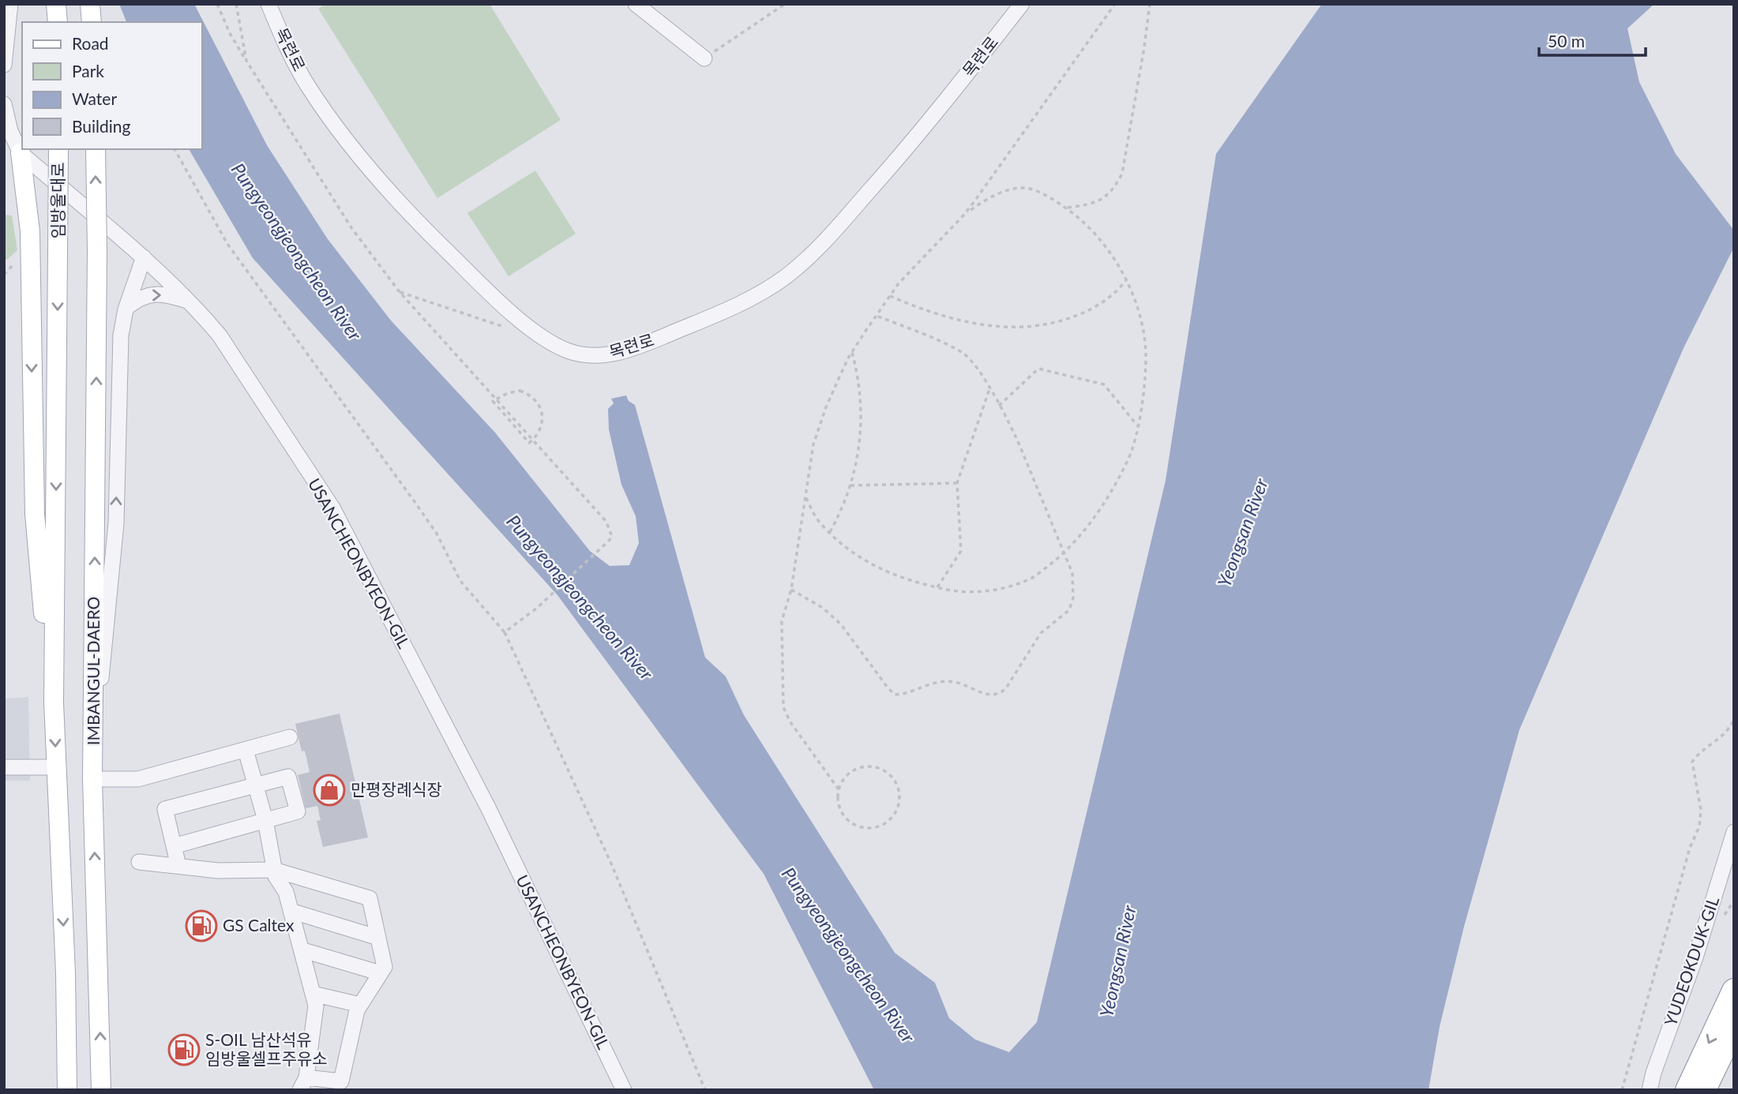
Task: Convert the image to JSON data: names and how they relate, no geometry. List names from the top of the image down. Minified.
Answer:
{"streets":{"main road":["임방울대로","IMBANGUL-DAERO"],"street":["목련로","USANCHEONBYEON-GIL","YUDEOKDUK-GIL"]},"water":["Pungyeongjeongcheon River","Yeongsan River"],"places":{"shop":["만평장례식장"],"fuel station":["GS Caltex","S-OIL 남산석유 임방울셀프주유소"]},"legend":["Road","Park","Water","Building"],"scale_bar":"50 m"}
